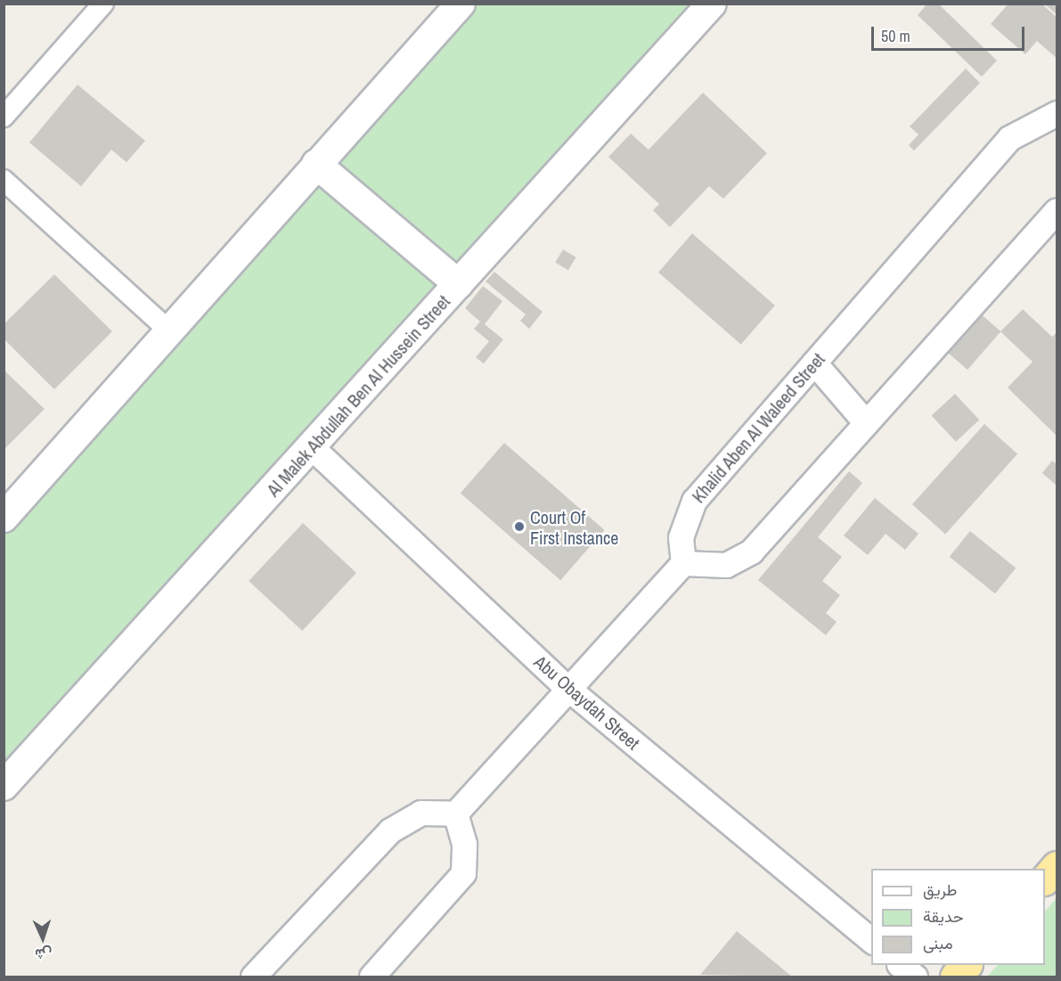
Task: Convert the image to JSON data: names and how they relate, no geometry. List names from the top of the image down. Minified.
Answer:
{"streets":{"main road":["Al Malek Abdullah Ben Al Hussein Street"],"street":["Khalid Aben Al Waleed Street","Abu Obaydah Street"]},"crossings":[["Al Malek Abdullah Ben Al Hussein Street","Abu Obaydah Street"]],"places":["Court Of First Instance"],"legend":["طريق","حديقة","مبنى"],"scale_bar":"50 m","north":"bottom"}
